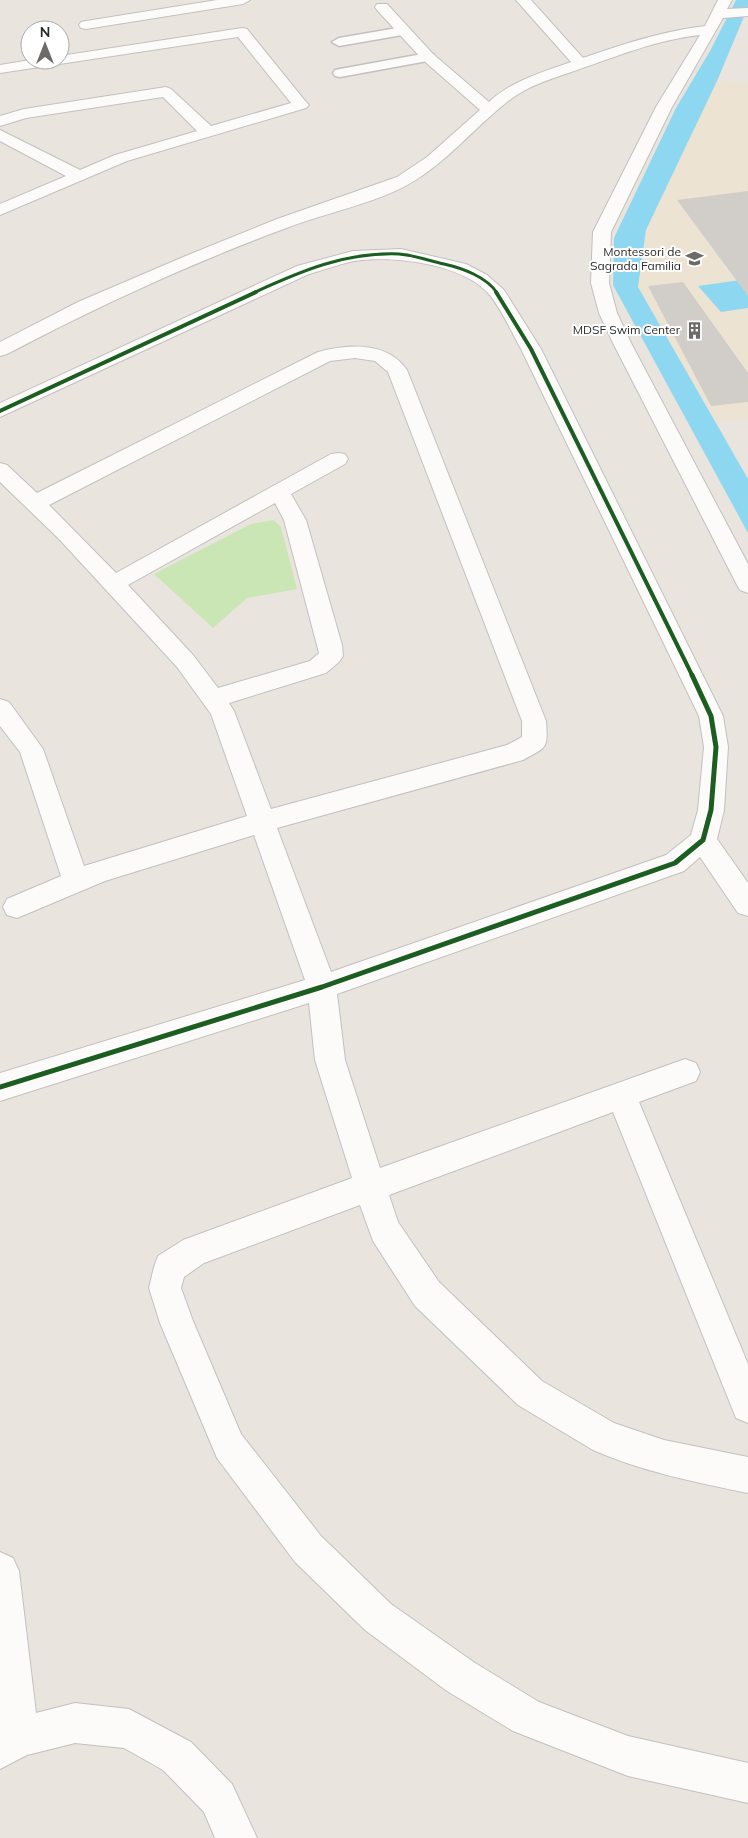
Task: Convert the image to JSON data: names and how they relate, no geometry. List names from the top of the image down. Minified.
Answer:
{"places":{"school or university":["Montessori de Sagrada Familia"],"building":["MDSF Swim Center"]},"north":"top"}
